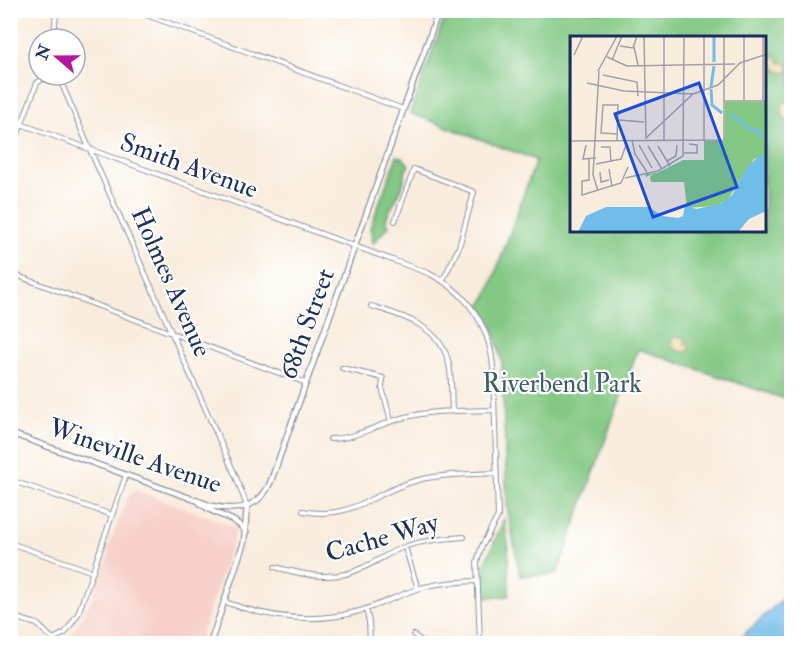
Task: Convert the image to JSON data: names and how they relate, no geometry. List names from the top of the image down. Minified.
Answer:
{"streets":{"street":["Smith Avenue","Holmes Avenue","68th Street","Wineville Avenue","Cache Way"]},"crossings":[["Smith Avenue","Holmes Avenue"],["Smith Avenue","68th Street"],["Holmes Avenue","68th Street"],["Holmes Avenue","Wineville Avenue"],["68th Street","Wineville Avenue"]],"parks":["Riverbend Park"],"north":"left"}
